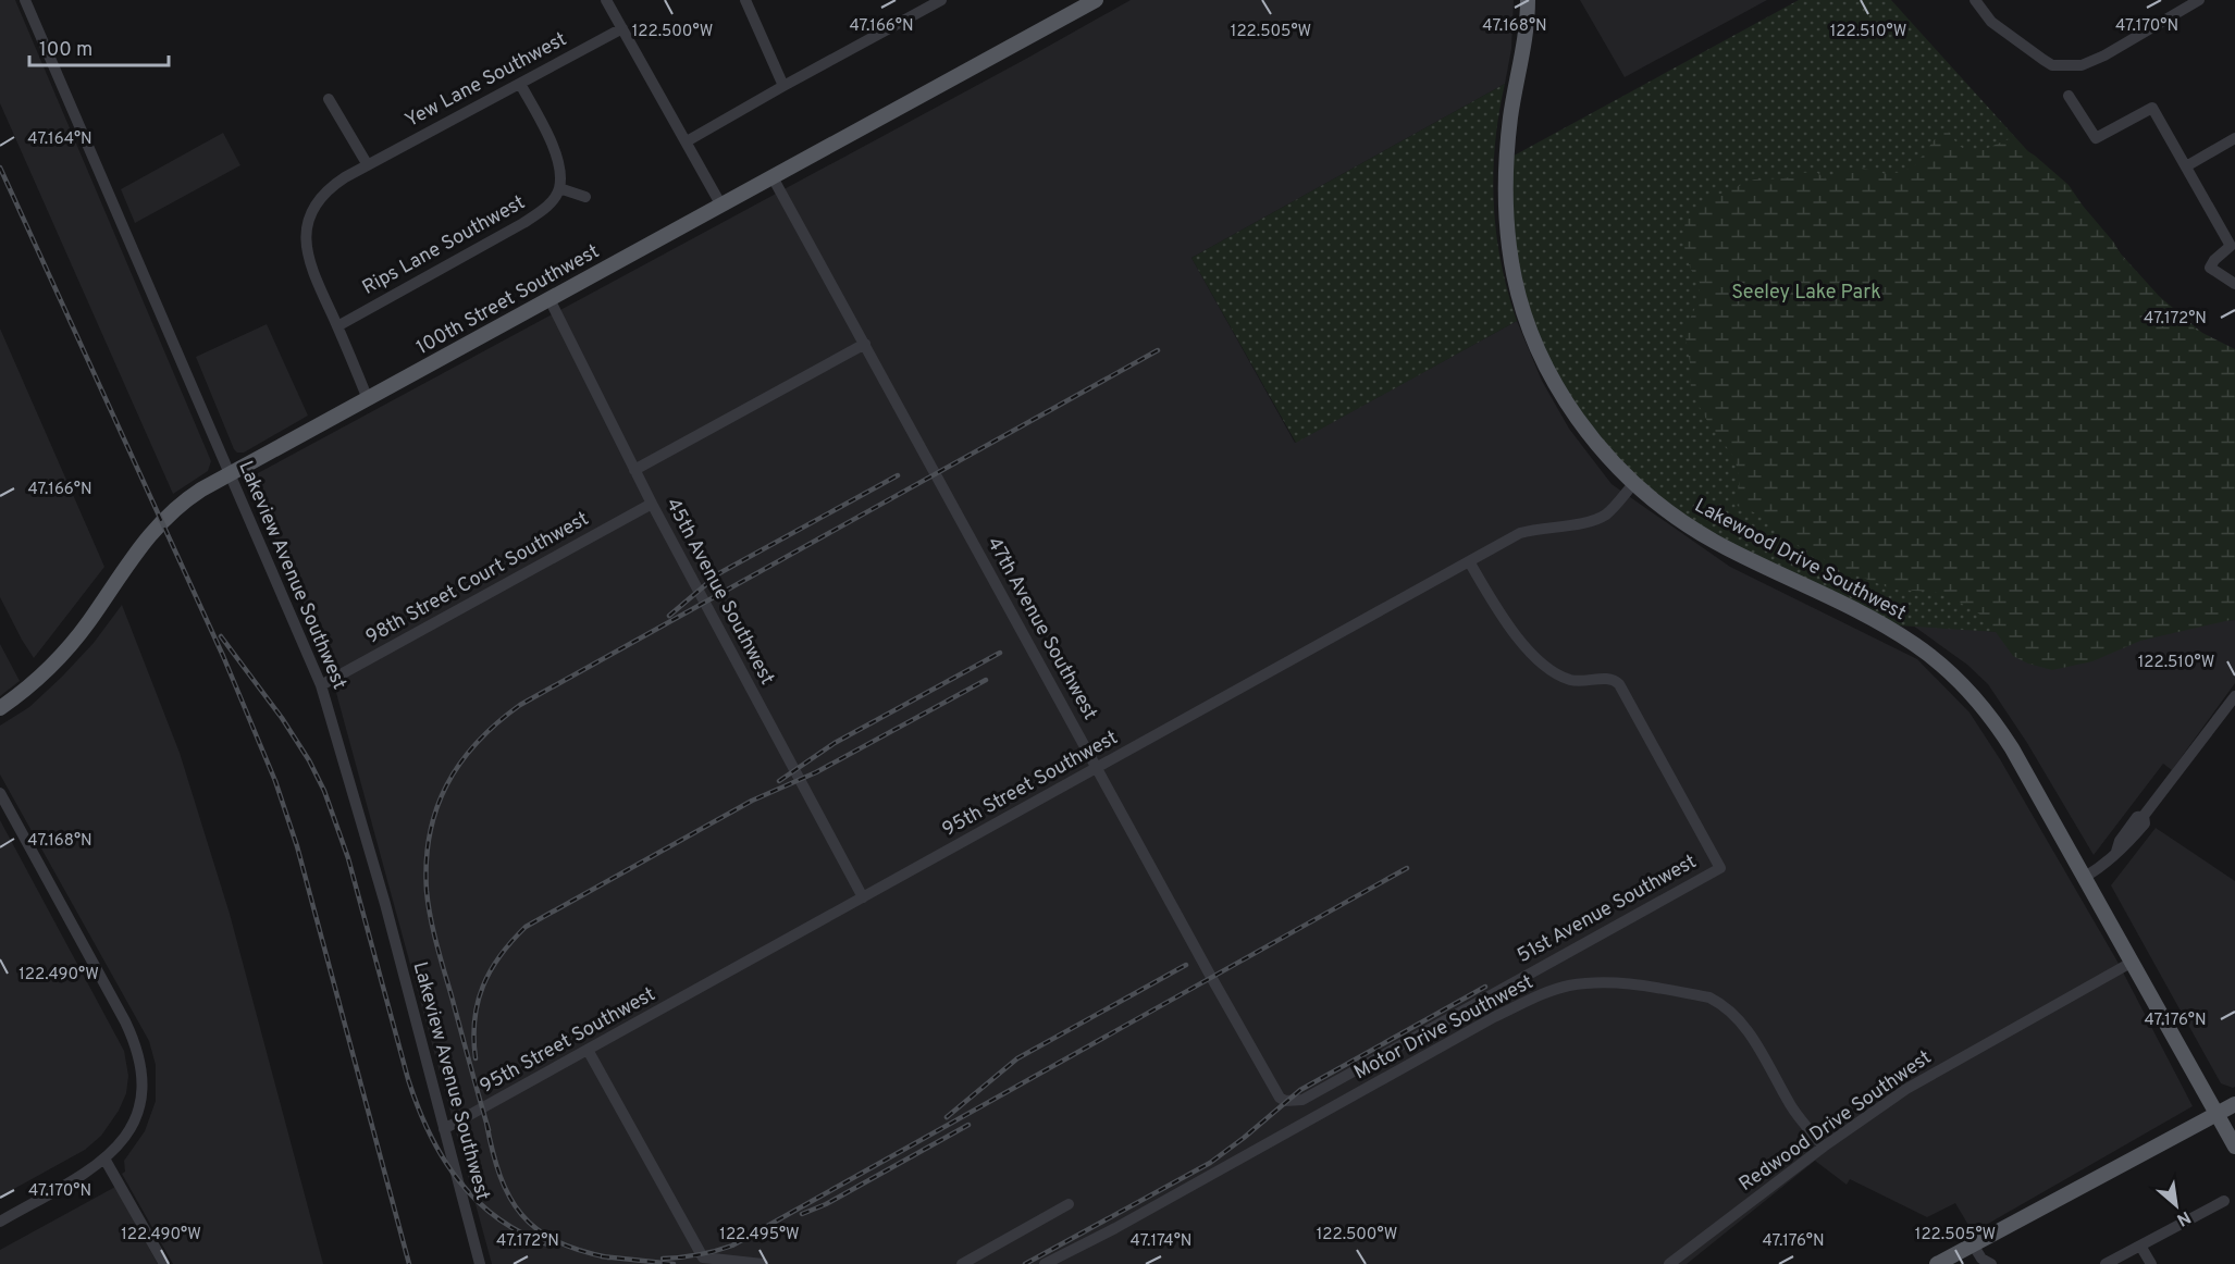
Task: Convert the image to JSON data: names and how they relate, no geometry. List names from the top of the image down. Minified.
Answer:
{"streets":{"main road":["100th Street Southwest","Lakewood Drive Southwest"],"street":["Yew Lane Southwest","Rips Lane Southwest","Lakeview Avenue Southwest","98th Street Court Southwest","45th Avenue Southwest","47th Avenue Southwest","95th Street Southwest","51st Avenue Southwest","Motor Drive Southwest","Redwood Drive Southwest"]},"crossings":[["Yew Lane Southwest","Rips Lane Southwest"],["Yew Lane Southwest","100th Street Southwest"],["100th Street Southwest","Lakeview Avenue Southwest"],["100th Street Southwest","45th Avenue Southwest"],["100th Street Southwest","47th Avenue Southwest"],["Lakewood Drive Southwest","95th Street Southwest"],["Lakewood Drive Southwest","Redwood Drive Southwest"],["Lakeview Avenue Southwest","98th Street Court Southwest"],["Lakeview Avenue Southwest","95th Street Southwest"],["98th Street Court Southwest","45th Avenue Southwest"],["45th Avenue Southwest","95th Street Southwest"],["47th Avenue Southwest","95th Street Southwest"],["47th Avenue Southwest","51st Avenue Southwest"],["95th Street Southwest","51st Avenue Southwest"],["Motor Drive Southwest","Redwood Drive Southwest"]],"parks":["Seeley Lake Park"],"scale_bar":"100 m","north":"bottom right","coordinates":["47.168°N","47.166°N","47.170°N","122.500°W","122.505°W","122.510°W","47.164°N","47.172°N","122.490°W","47.176°N","122.495°W","47.174°N"]}
